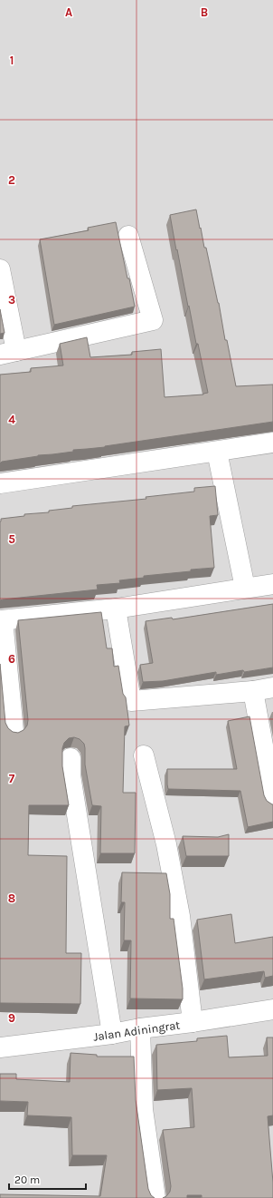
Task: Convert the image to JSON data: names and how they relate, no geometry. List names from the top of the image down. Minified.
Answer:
{"streets":{"street":["Jalan Adiningrat"]},"scale_bar":"20 m","grid":{"columns":["A","B"],"rows":["1","2","3","4","5","6","7","8","9"]}}
